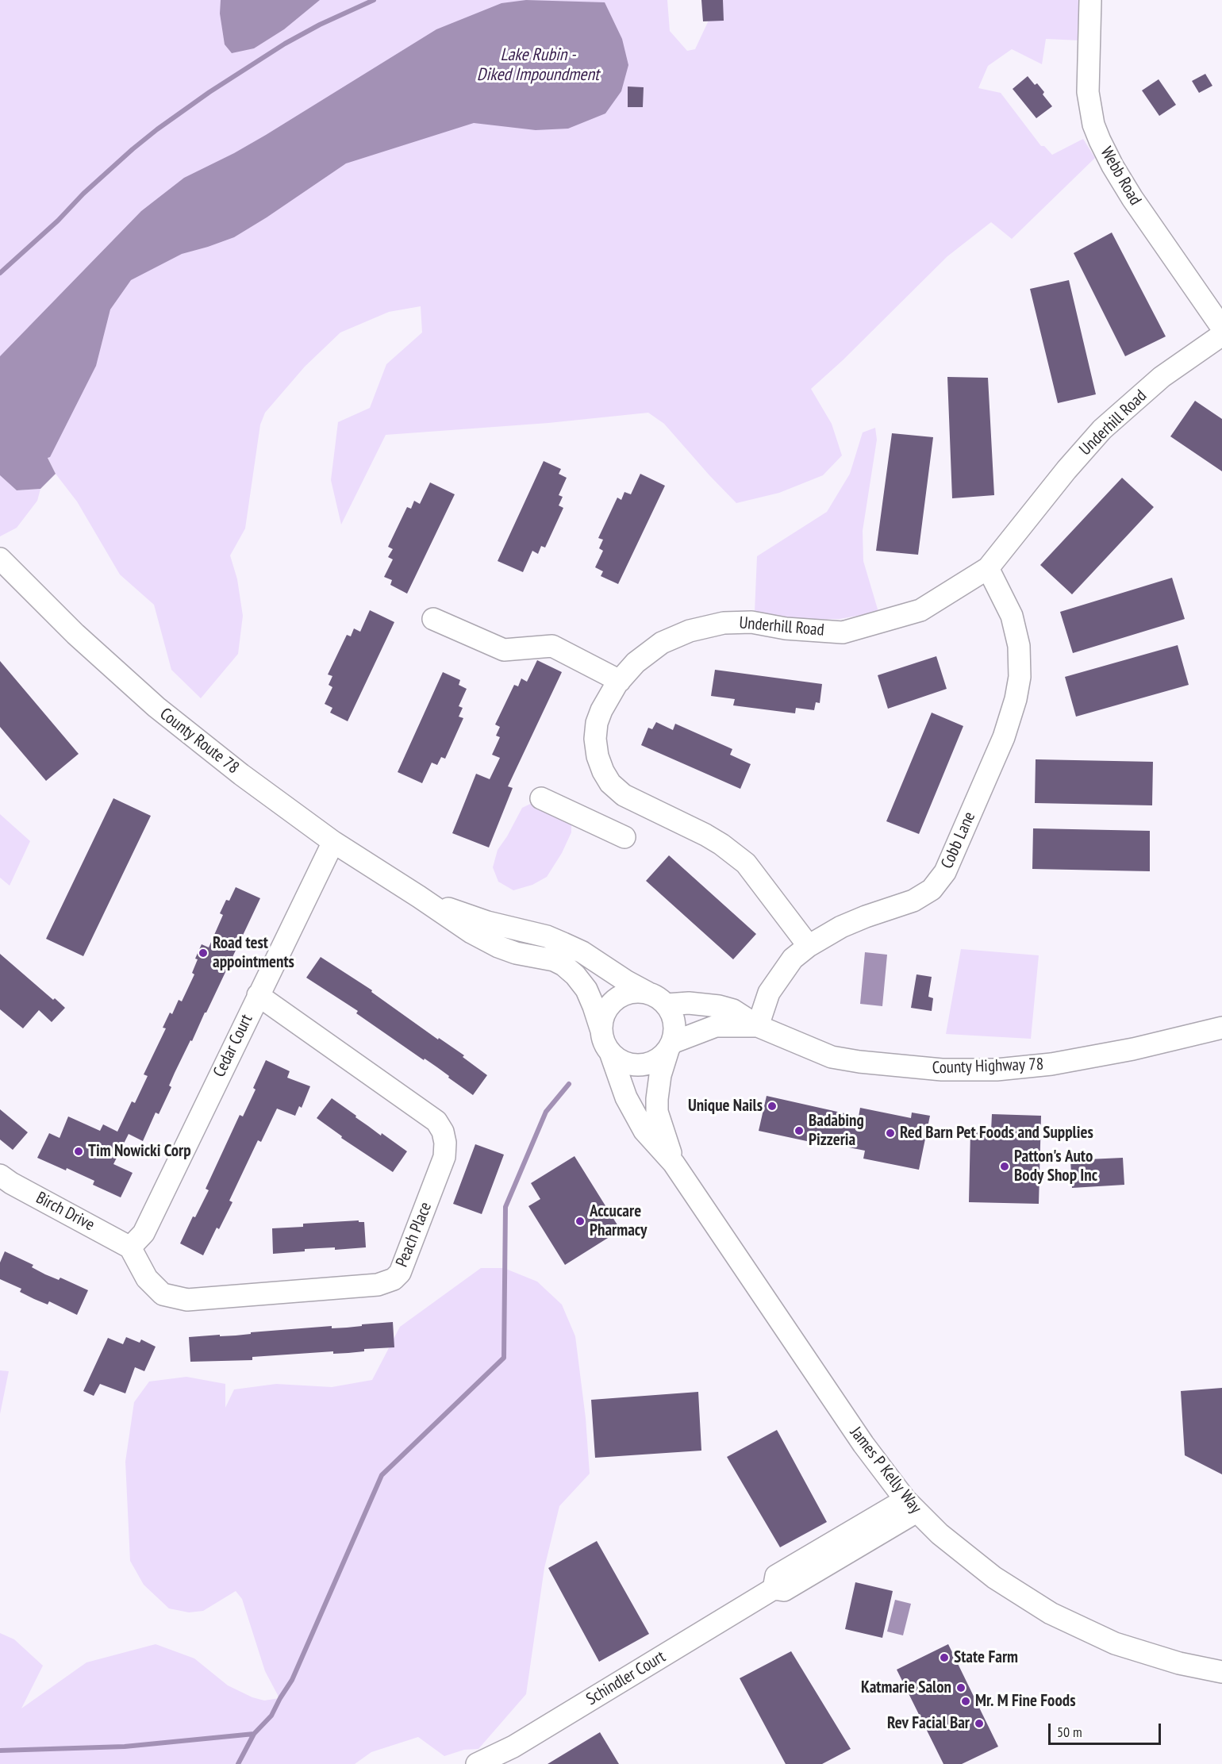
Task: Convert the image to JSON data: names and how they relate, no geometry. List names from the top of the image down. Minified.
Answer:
{"streets":{"street":["Webb Road","Underhill Road","County Route 78","Cobb Lane","Cedar Court","County Highway 78","Birch Drive","Peach Place","James P Kelly Way","Schindler Court"]},"crossings":[["Underhill Road","Cobb Lane"],["County Route 78","Cedar Court"],["County Route 78","County Highway 78"],["County Route 78","James P Kelly Way"],["Cobb Lane","County Highway 78"],["Cedar Court","Birch Drive"],["Cedar Court","Peach Place"],["County Highway 78","James P Kelly Way"],["Birch Drive","Peach Place"],["James P Kelly Way","Schindler Court"]],"water":["Lake Rubin - Diked Impoundment"],"places":["Road test appointments","Unique Nails","Badabing Pizzeria","Red Barn Pet Foods and Supplies","Tim Nowicki Corp","Patton's Auto Body Shop Inc","Accucare Pharmacy","State Farm","Katmarie Salon","Mr. M Fine Foods","Rev Facial Bar"],"scale_bar":"50 m"}
